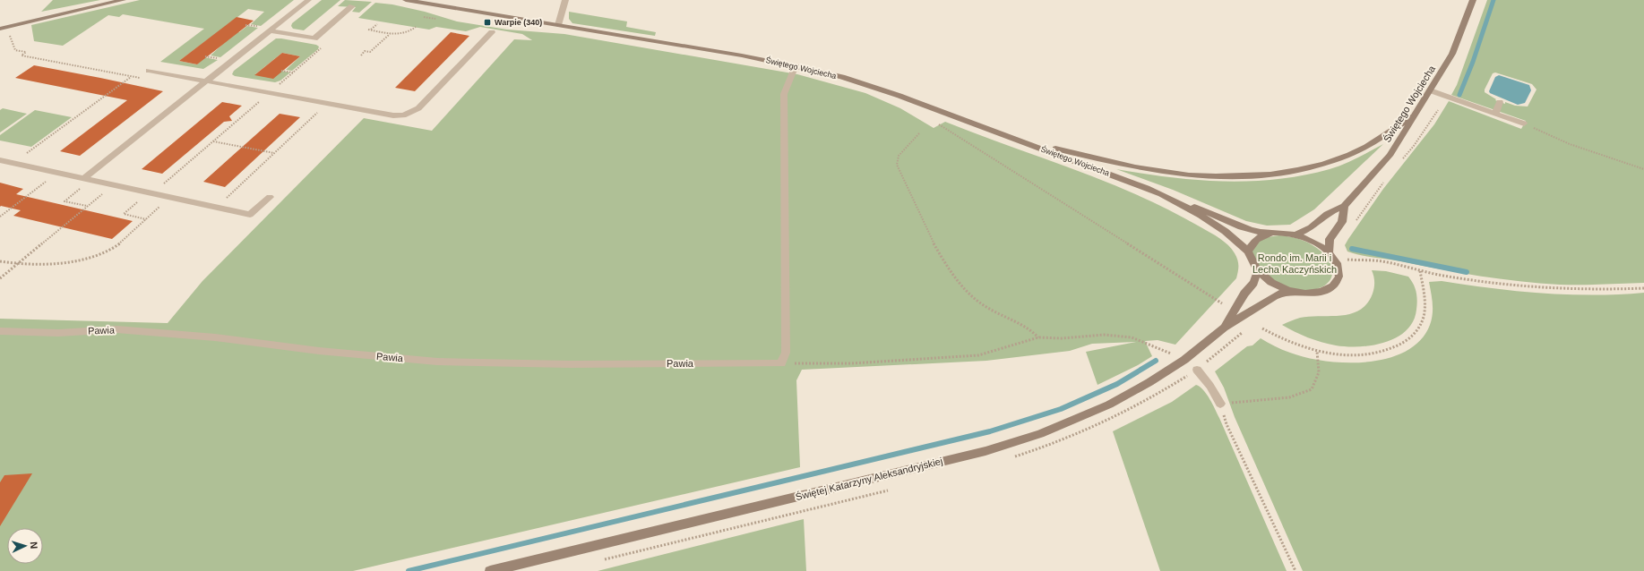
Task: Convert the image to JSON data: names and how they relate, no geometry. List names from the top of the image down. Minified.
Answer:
{"streets":{"street":["Świętego Wojciecha","Pawia","Świętej Katarzyny Aleksandryjskiej"]},"crossings":[["Świętego Wojciecha","Świętej Katarzyny Aleksandryjskiej"]],"parks":["Rondo im. Marii i Lecha Kaczyńskich"],"places":{"transit":["Warpie (340)"]},"north":"right"}
